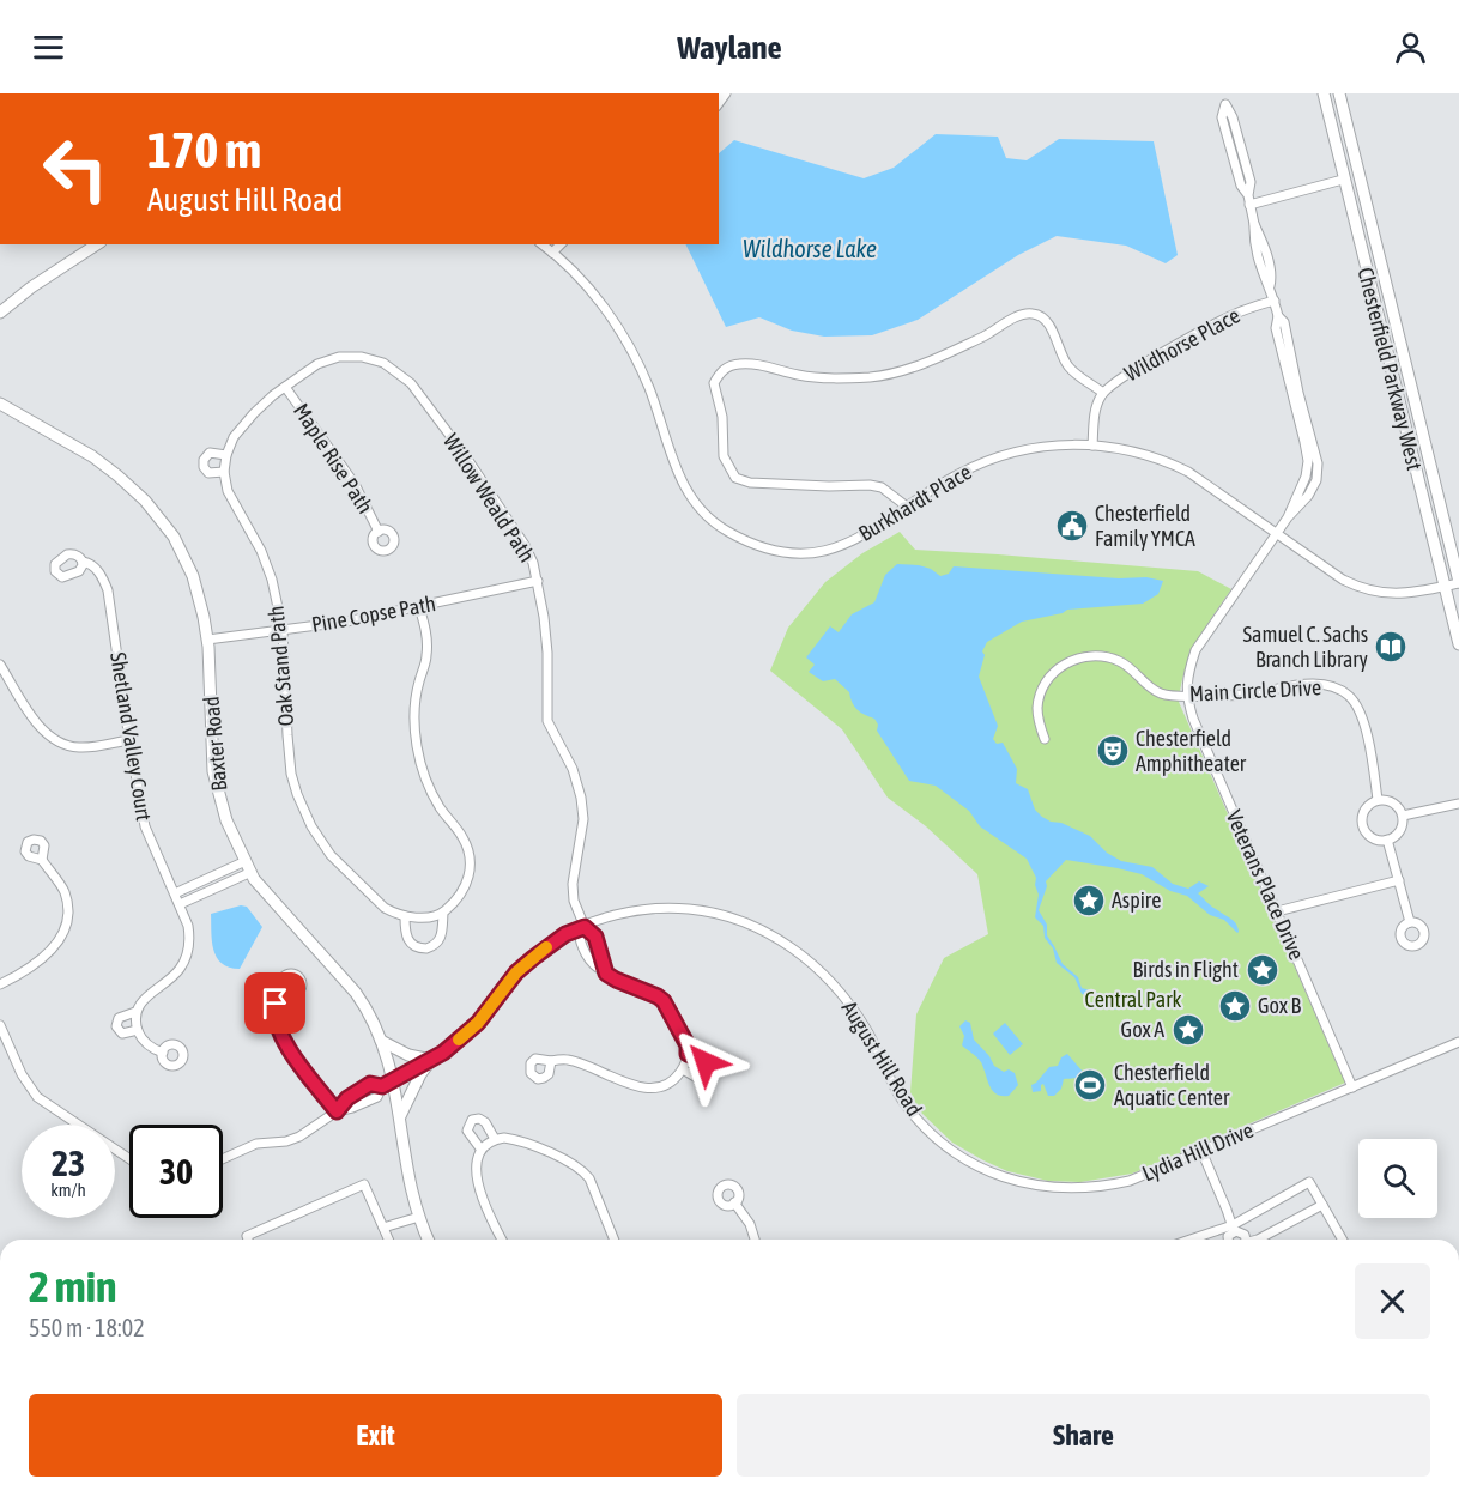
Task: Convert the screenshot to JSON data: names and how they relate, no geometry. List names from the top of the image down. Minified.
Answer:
{"streets":{"main road":["Chesterfield Parkway West","Baxter Road"],"street":["Wildhorse Place","Maple Rise Path","Willow Weald Path","Burkhardt Place","Pine Copse Path","Oak Stand Path","Main Circle Drive","Shetland Valley Court","Veterans Place Drive","August Hill Road","Lydia Hill Drive"]},"crossings":[["Wildhorse Place","Burkhardt Place"],["Wildhorse Place","Veterans Place Drive"],["Chesterfield Parkway West","Burkhardt Place"],["Maple Rise Path","Willow Weald Path"],["Maple Rise Path","Oak Stand Path"],["Willow Weald Path","Pine Copse Path"],["Willow Weald Path","Oak Stand Path"],["Willow Weald Path","August Hill Road"],["Burkhardt Place","Veterans Place Drive"],["Pine Copse Path","Oak Stand Path"],["Pine Copse Path","Baxter Road"],["Main Circle Drive","Veterans Place Drive"],["Baxter Road","August Hill Road"],["Veterans Place Drive","Lydia Hill Drive"],["August Hill Road","Lydia Hill Drive"]],"water":["Wildhorse Lake"],"parks":["Central Park"],"places":{"public building":["Chesterfield Family YMCA"],"library":["Samuel C. Sachs Branch Library"],"theatre":["Chesterfield Amphitheater"],"place":["Aspire","Birds in Flight","Gox B","Gox A"],"sports":["Chesterfield Aquatic Center"]},"page":{"header":"Waylane","turn":["170 m","August Hill Road"],"speed":"23 km/h","limit":"30","heading":["2 min","550 m · 18:02"],"buttons":["Exit","Share"]}}
